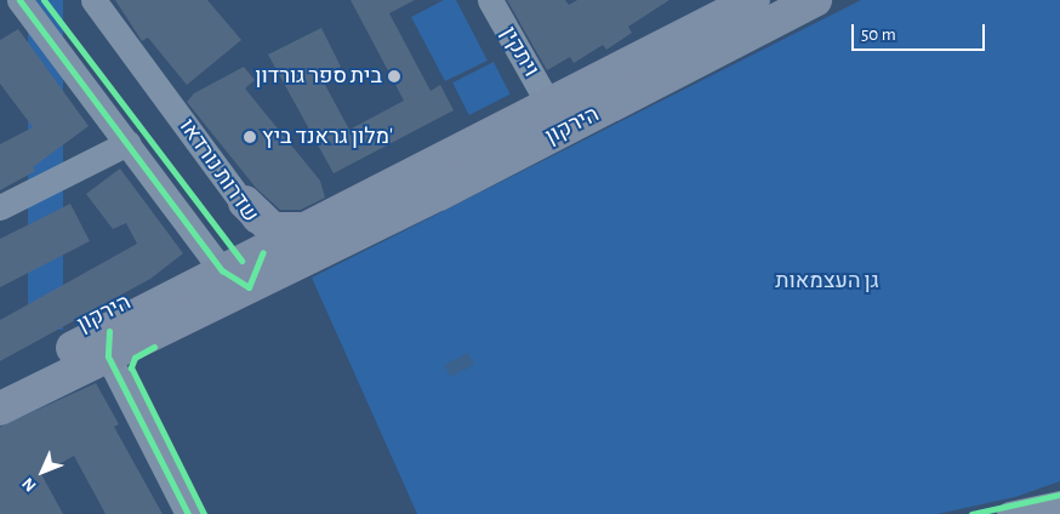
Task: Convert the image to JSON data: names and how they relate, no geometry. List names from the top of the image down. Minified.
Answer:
{"streets":{"main road":["הירקון"],"street":["ויתקין","שדרות נורדאו"]},"crossings":[["ויתקין","הירקון"],["הירקון","שדרות נורדאו"]],"parks":["גן העצמאות"],"places":["בית ספר גורדון","מלון גראנד ביץ'"],"scale_bar":"50 m","north":"bottom left"}
